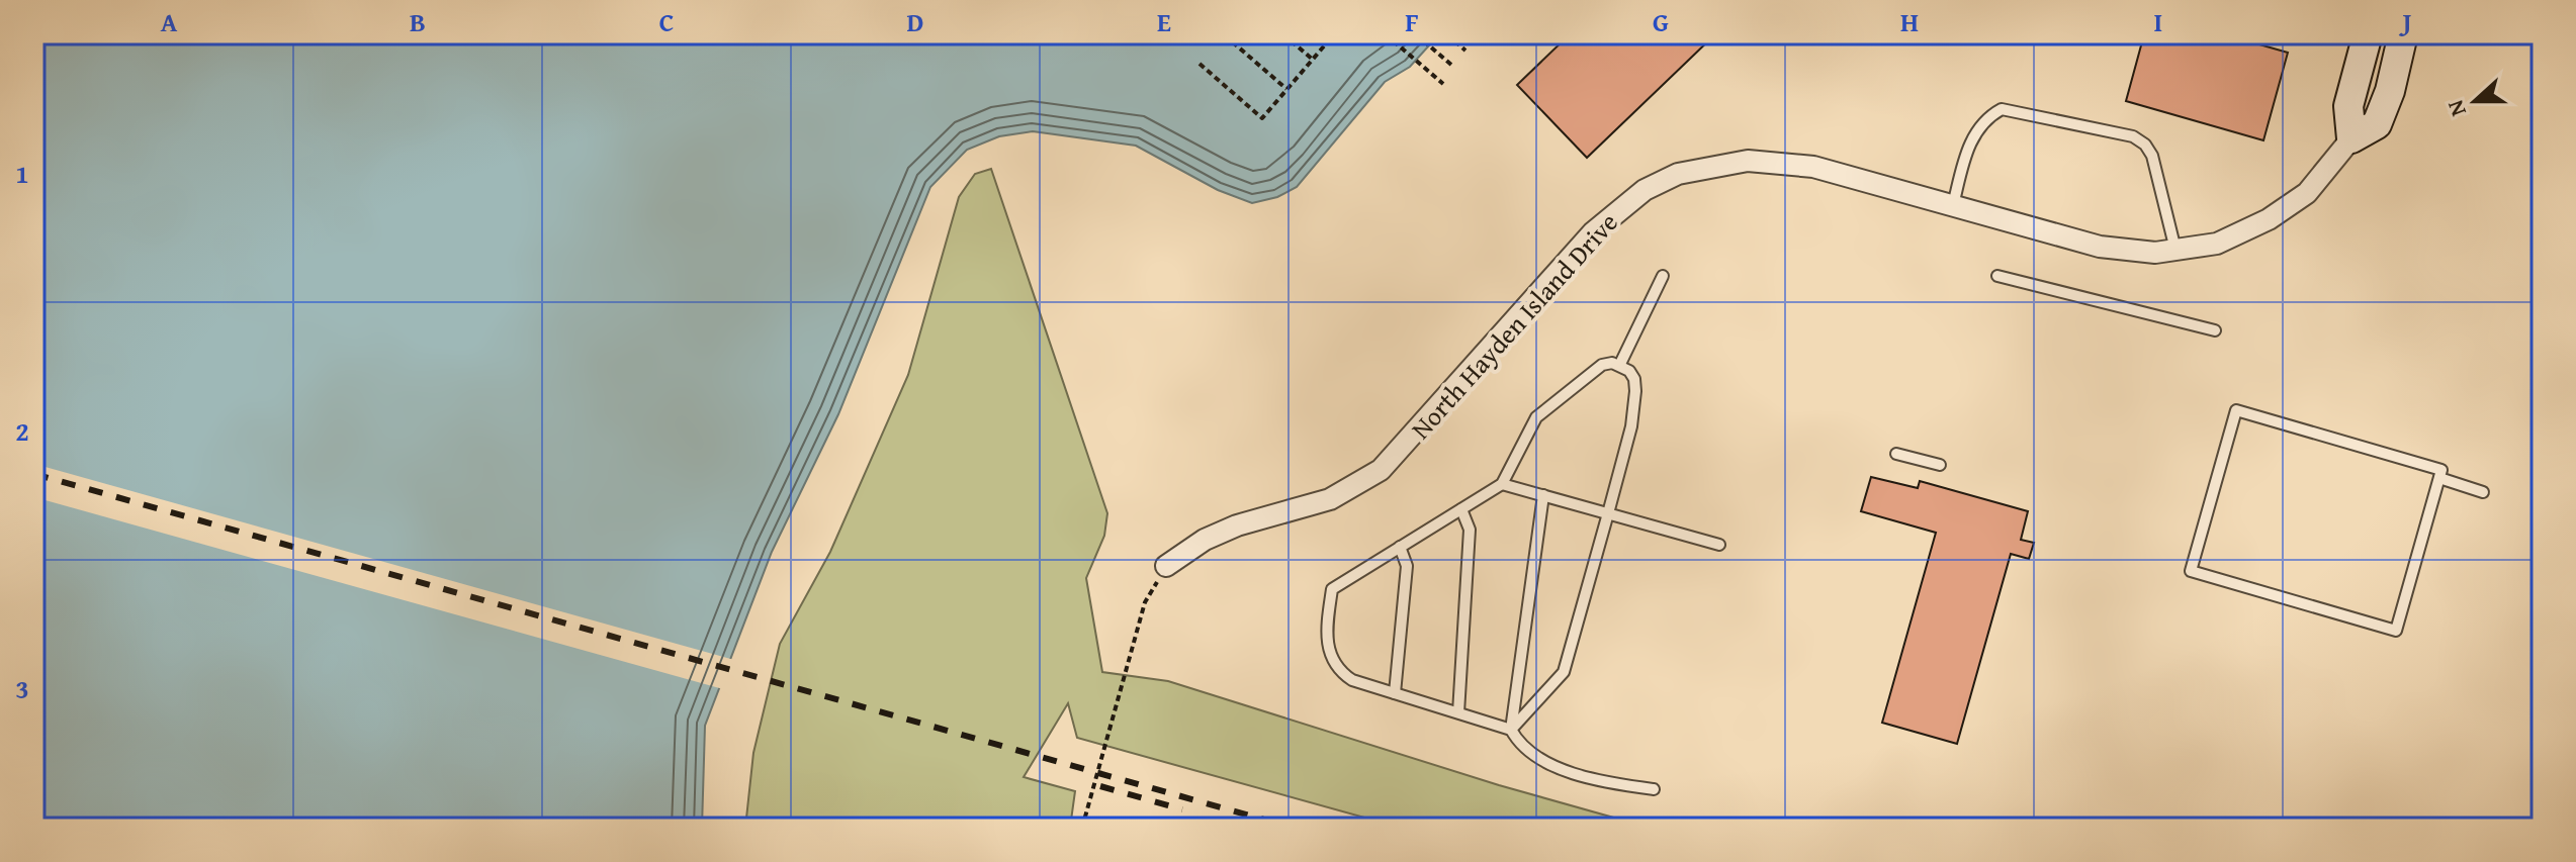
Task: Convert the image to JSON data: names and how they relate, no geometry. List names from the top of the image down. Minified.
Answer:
{"streets":{"street":["North Hayden Island Drive"]},"north":"left","grid":{"columns":["A","B","C","D","E","F","G","H","I","J"],"rows":["1","2","3"]}}
